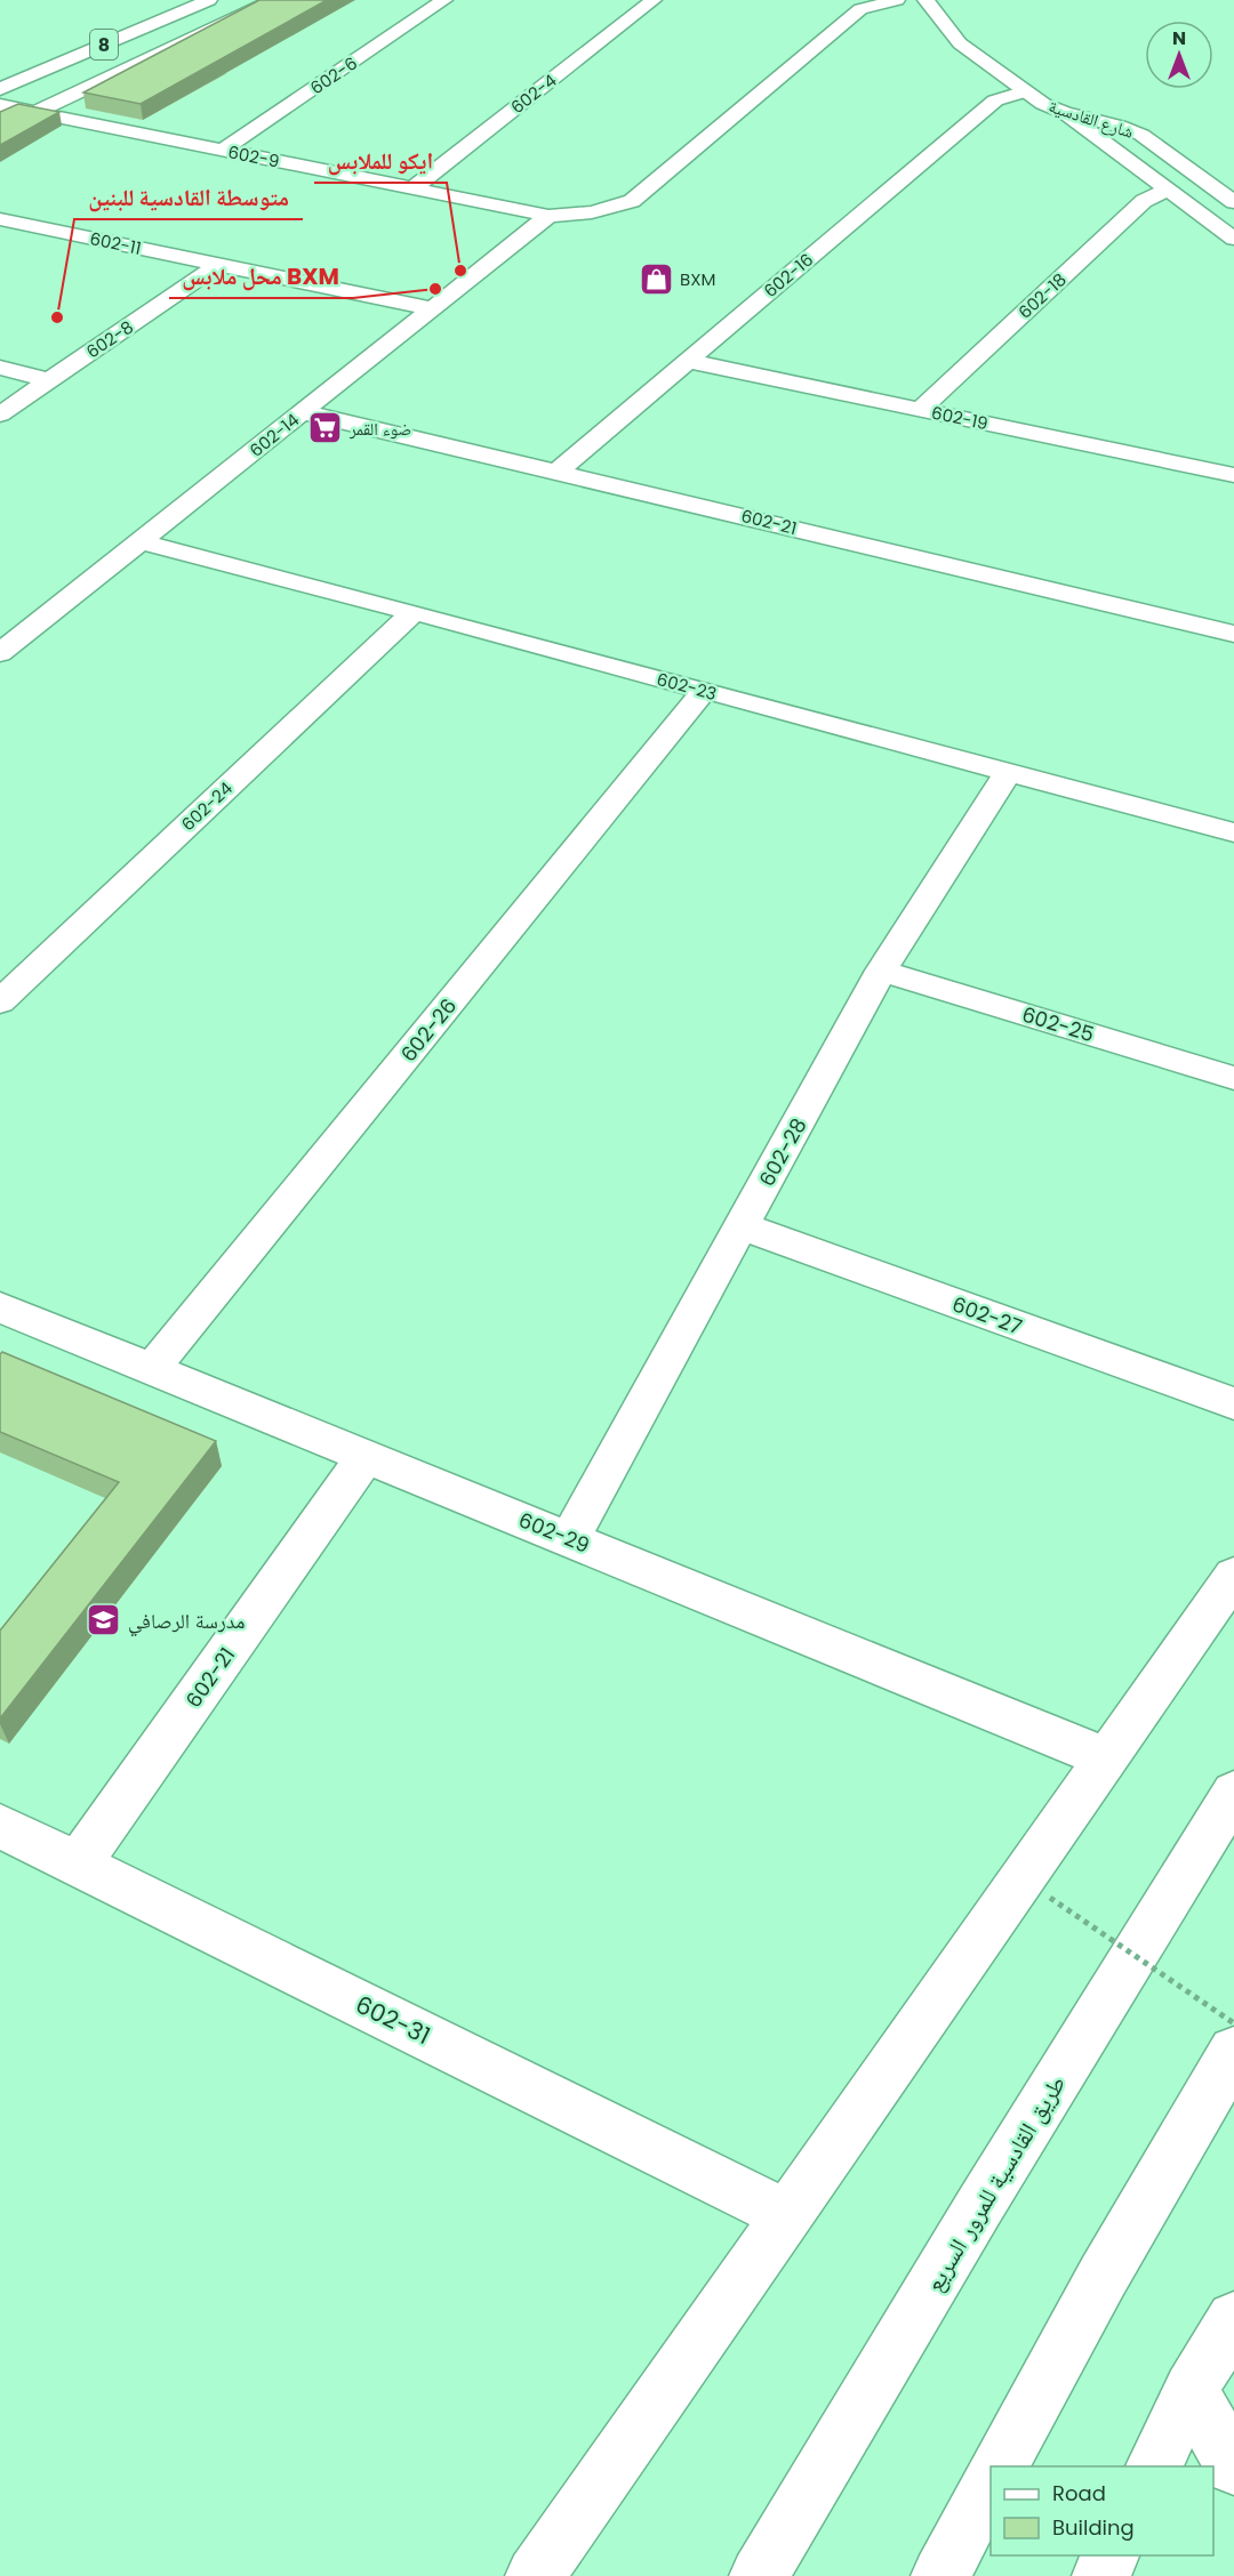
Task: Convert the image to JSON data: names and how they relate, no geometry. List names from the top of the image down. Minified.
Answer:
{"streets":{"main road":["8","602-6","602-4","شارع القادسية","602-9","602-11","602-16","602-18","602-8","602-19","602-14","602-21","602-23","602-24","602-25","602-26","602-28","602-27","602-29","602-31","طريق القادسية للمرور السريع"]},"crossings":[["8","602-9"],["602-6","602-9"],["602-4","602-9"],["شارع القادسية","602-16"],["602-9","602-14"],["602-11","602-8"],["602-11","602-14"],["602-16","602-19"],["602-16","602-21"],["602-18","602-19"],["602-14","602-21"],["602-14","602-23"],["602-21","602-29"],["602-21","602-31"],["602-23","602-24"],["602-23","602-26"],["602-23","602-28"],["602-25","602-28"],["602-26","602-29"],["602-28","602-27"],["602-28","602-29"]],"places":{"other":["ايكو للملابس","محل ملابس BXM","متوسطة القادسية للبنين"],"shop":["BXM"],"supermarket":["ضوء القمر"],"school or university":["مدرسة الرصافي"]},"legend":["Road","Building"],"north":"top"}
